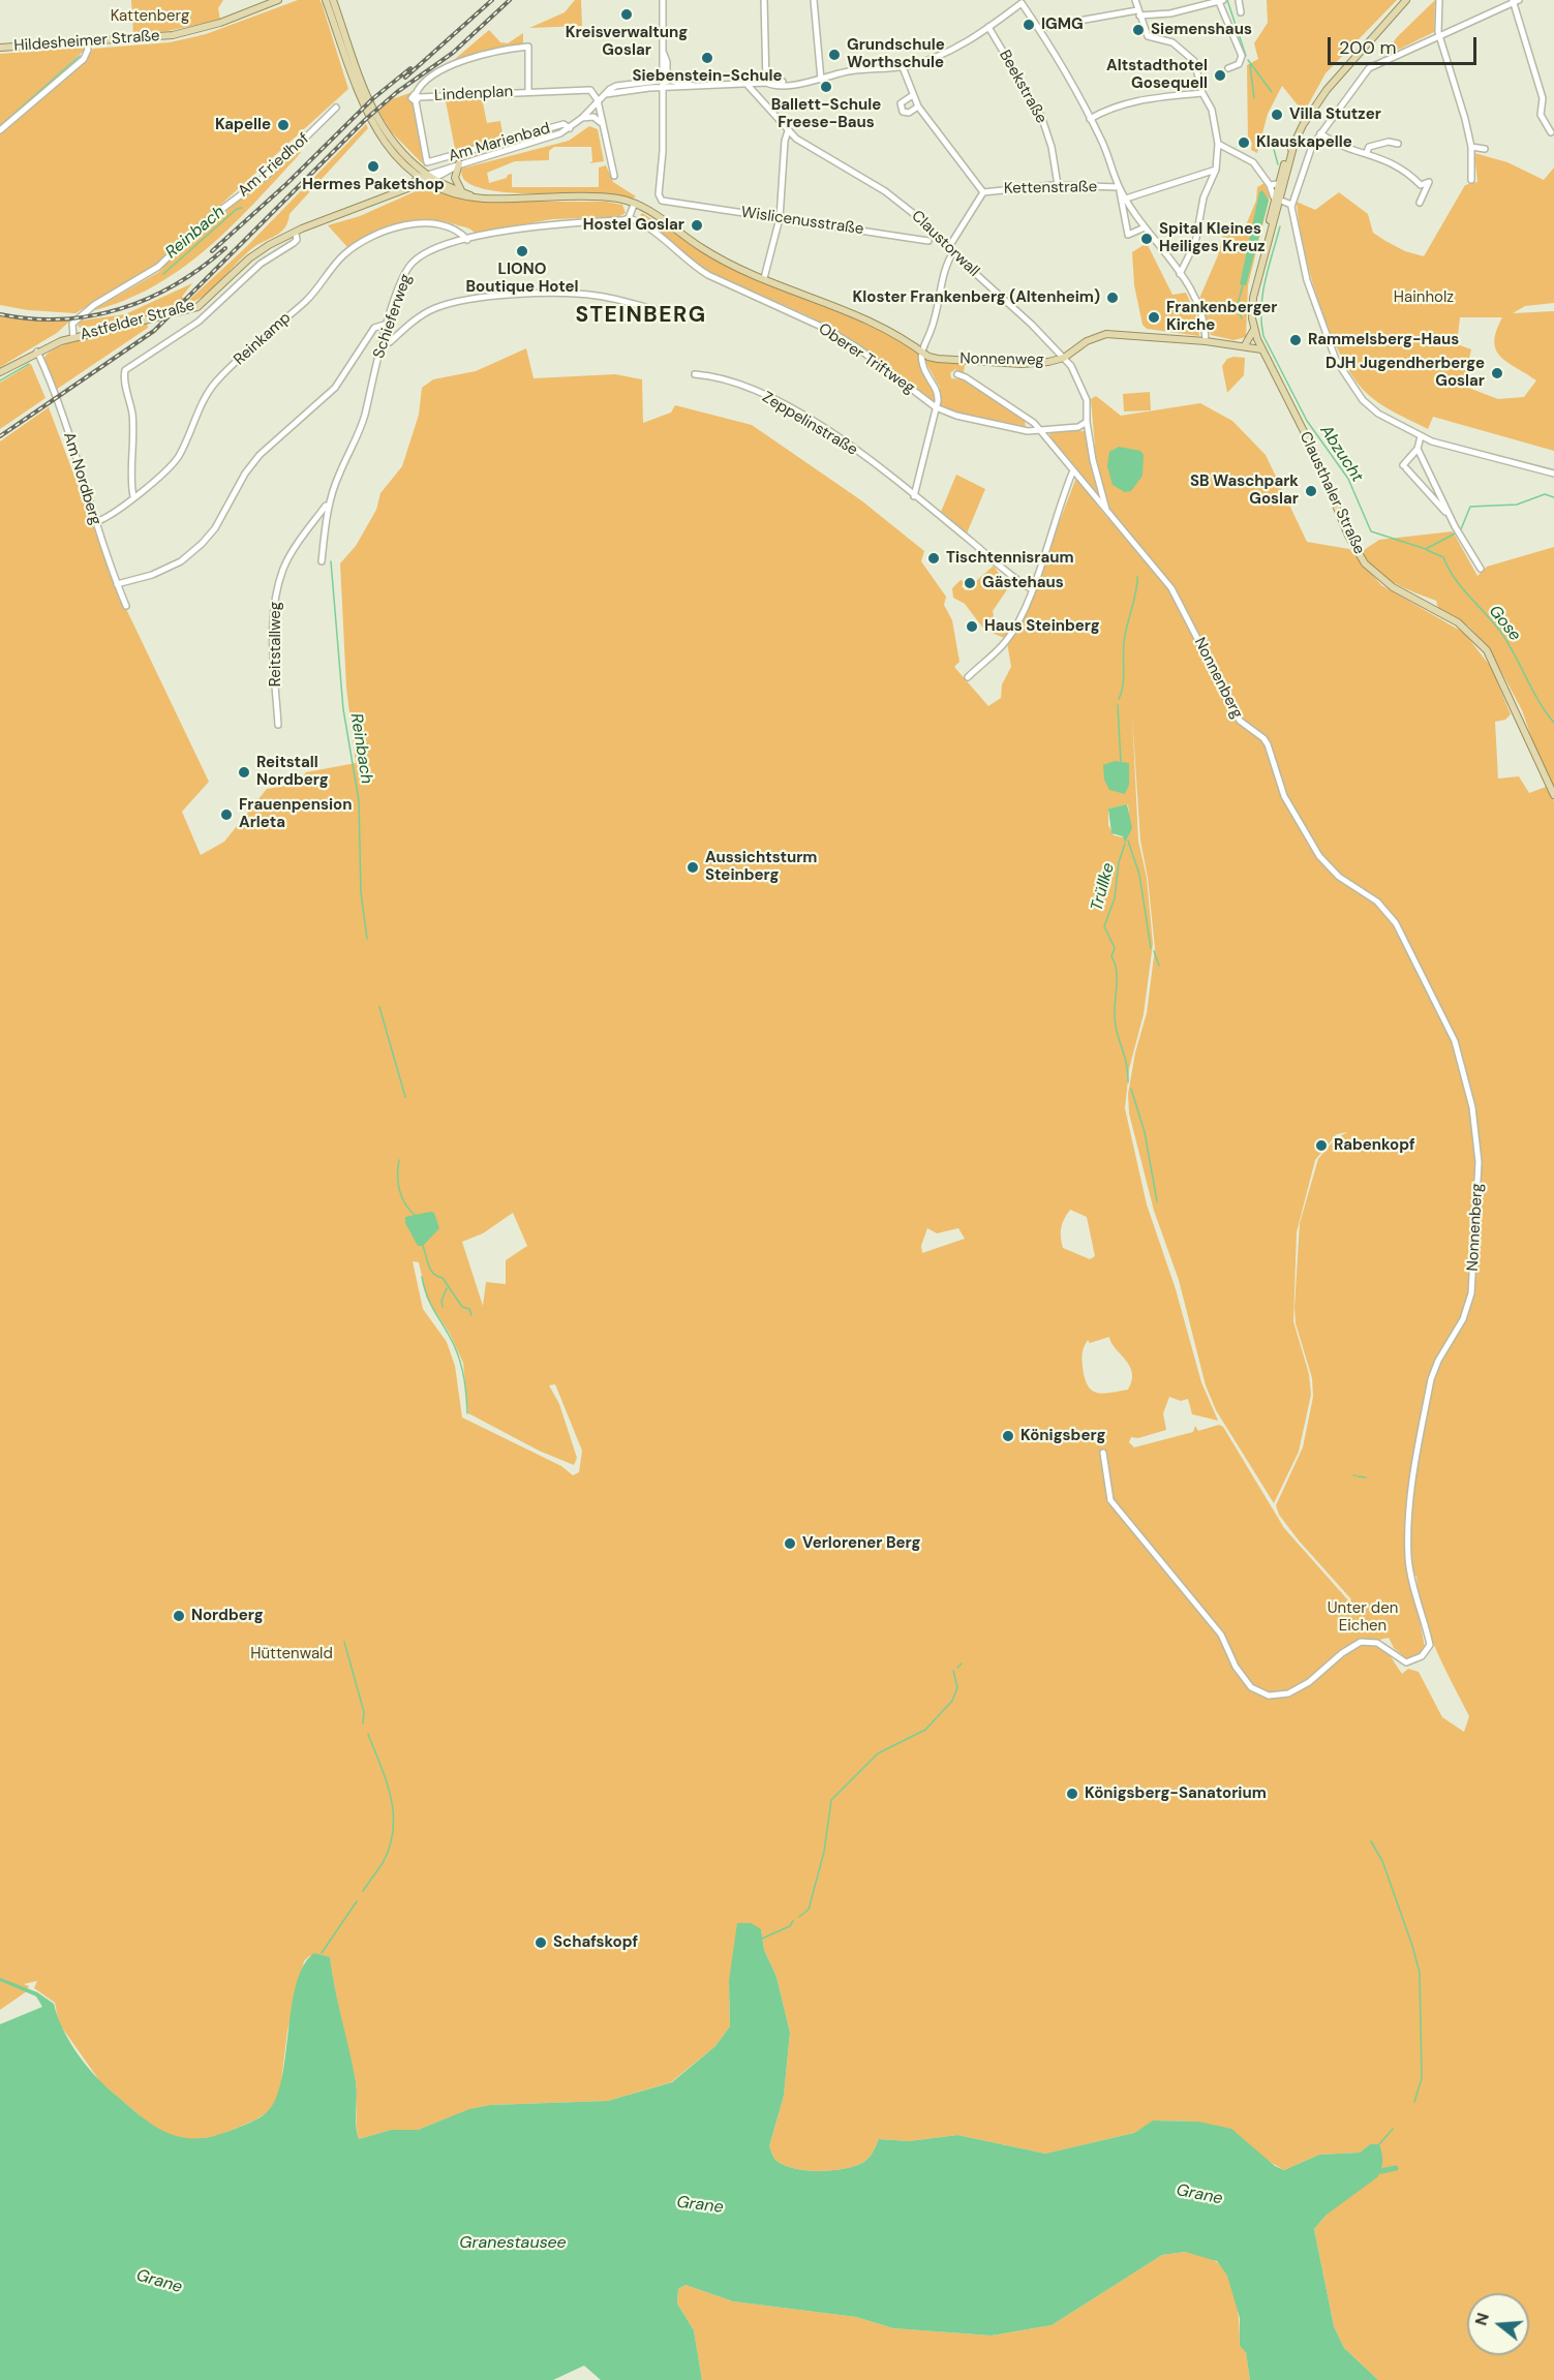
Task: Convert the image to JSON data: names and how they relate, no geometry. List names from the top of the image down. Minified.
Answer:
{"streets":{"main road":["Hildesheimer Straße","Astfelder Straße","Nonnenweg","Clausthaler Straße"],"street":["Beekstraße","Lindenplan","Am Marienbad","Am Friedhof","Kettenstraße","Wislicenusstraße","Claustorwall","Schieferweg","Reinkamp","Oberer Triftweg","Zeppelinstraße","Am Nordberg","Reitstallweg","Nonnenberg"]},"crossings":[["Beekstraße","Kettenstraße"],["Beekstraße","Astfelder Straße"],["Lindenplan","Am Marienbad"],["Lindenplan","Astfelder Straße"],["Am Marienbad","Astfelder Straße"],["Am Friedhof","Astfelder Straße"],["Wislicenusstraße","Astfelder Straße"],["Claustorwall","Astfelder Straße"],["Claustorwall","Oberer Triftweg"],["Claustorwall","Nonnenweg"],["Claustorwall","Nonnenberg"],["Schieferweg","Reinkamp"],["Schieferweg","Oberer Triftweg"],["Schieferweg","Reitstallweg"],["Astfelder Straße","Nonnenweg"],["Astfelder Straße","Am Nordberg"],["Reinkamp","Am Nordberg"],["Oberer Triftweg","Nonnenberg"],["Nonnenweg","Clausthaler Straße"]],"districts":["STEINBERG"],"water":["Reinbach","Abzucht","Gose","Trüllke","Grane","Granestausee"],"parks":["Kattenberg","Hainholz","Unter den Eichen","Hüttenwald"],"places":["Kreisverwaltung Goslar","IGMG","Siemenshaus","Grundschule Worthschule","Siebenstein-Schule","Altstadthotel Gosequell","Ballett-Schule Freese-Baus","Villa Stutzer","Kapelle","Klauskapelle","Hermes Paketshop","Hostel Goslar","Spital Kleines Heiliges Kreuz","LIONO Boutique Hotel","Kloster Frankenberg (Altenheim)","Frankenberger Kirche","Rammelsberg-Haus","DJH Jugendherberge Goslar","SB Waschpark Goslar","Tischtennisraum","Gästehaus","Haus Steinberg","Reitstall Nordberg","Frauenpension Arleta","Aussichtsturm Steinberg","Rabenkopf","Königsberg","Verlorener Berg","Nordberg","Königsberg-Sanatorium","Schafskopf"],"scale_bar":"200 m","north":"left"}
